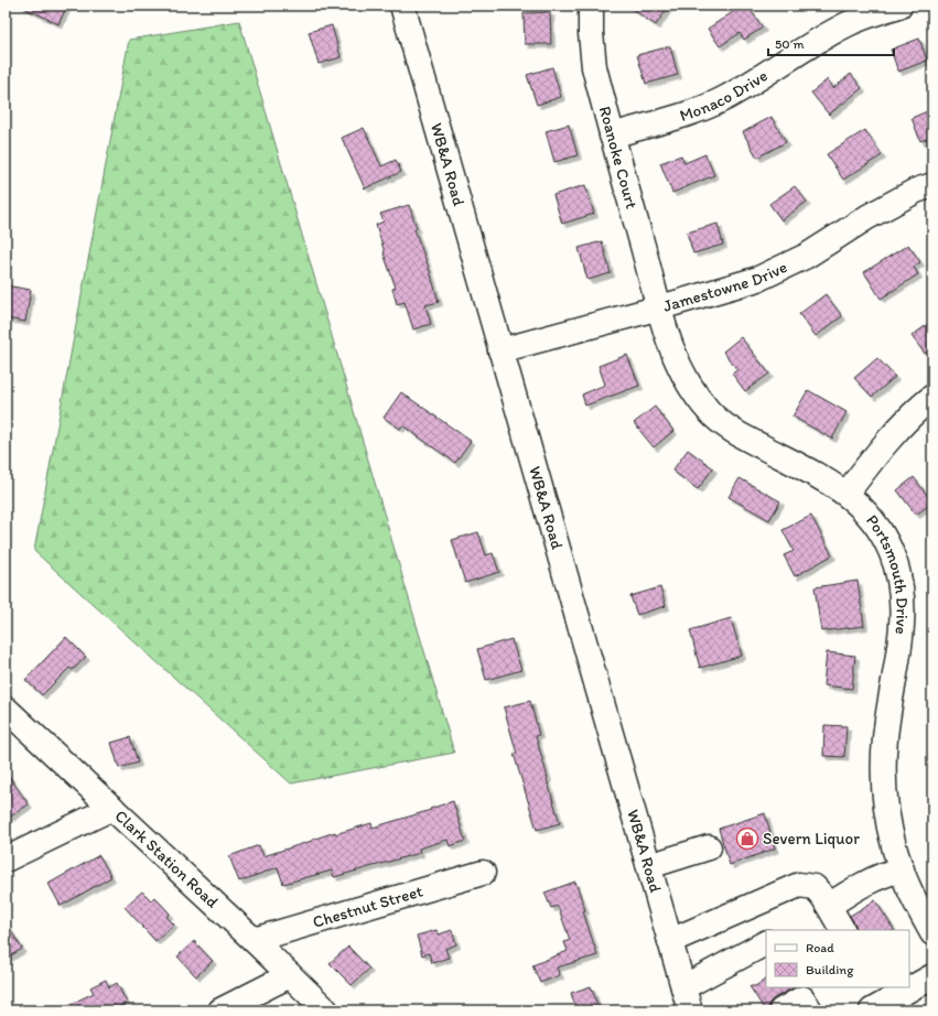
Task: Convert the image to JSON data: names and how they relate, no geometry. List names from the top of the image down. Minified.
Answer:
{"streets":{"street":["Monaco Drive","Roanoke Court","WB&A Road","Jamestowne Drive","Portsmouth Drive","Clark Station Road","Chestnut Street"]},"crossings":[["Monaco Drive","Roanoke Court"],["Roanoke Court","Jamestowne Drive"],["Roanoke Court","Portsmouth Drive"],["WB&A Road","Jamestowne Drive"],["Jamestowne Drive","Portsmouth Drive"],["Clark Station Road","Chestnut Street"]],"places":{"shop":["Severn Liquor"]},"legend":["Road","Building"],"scale_bar":"50 m"}
